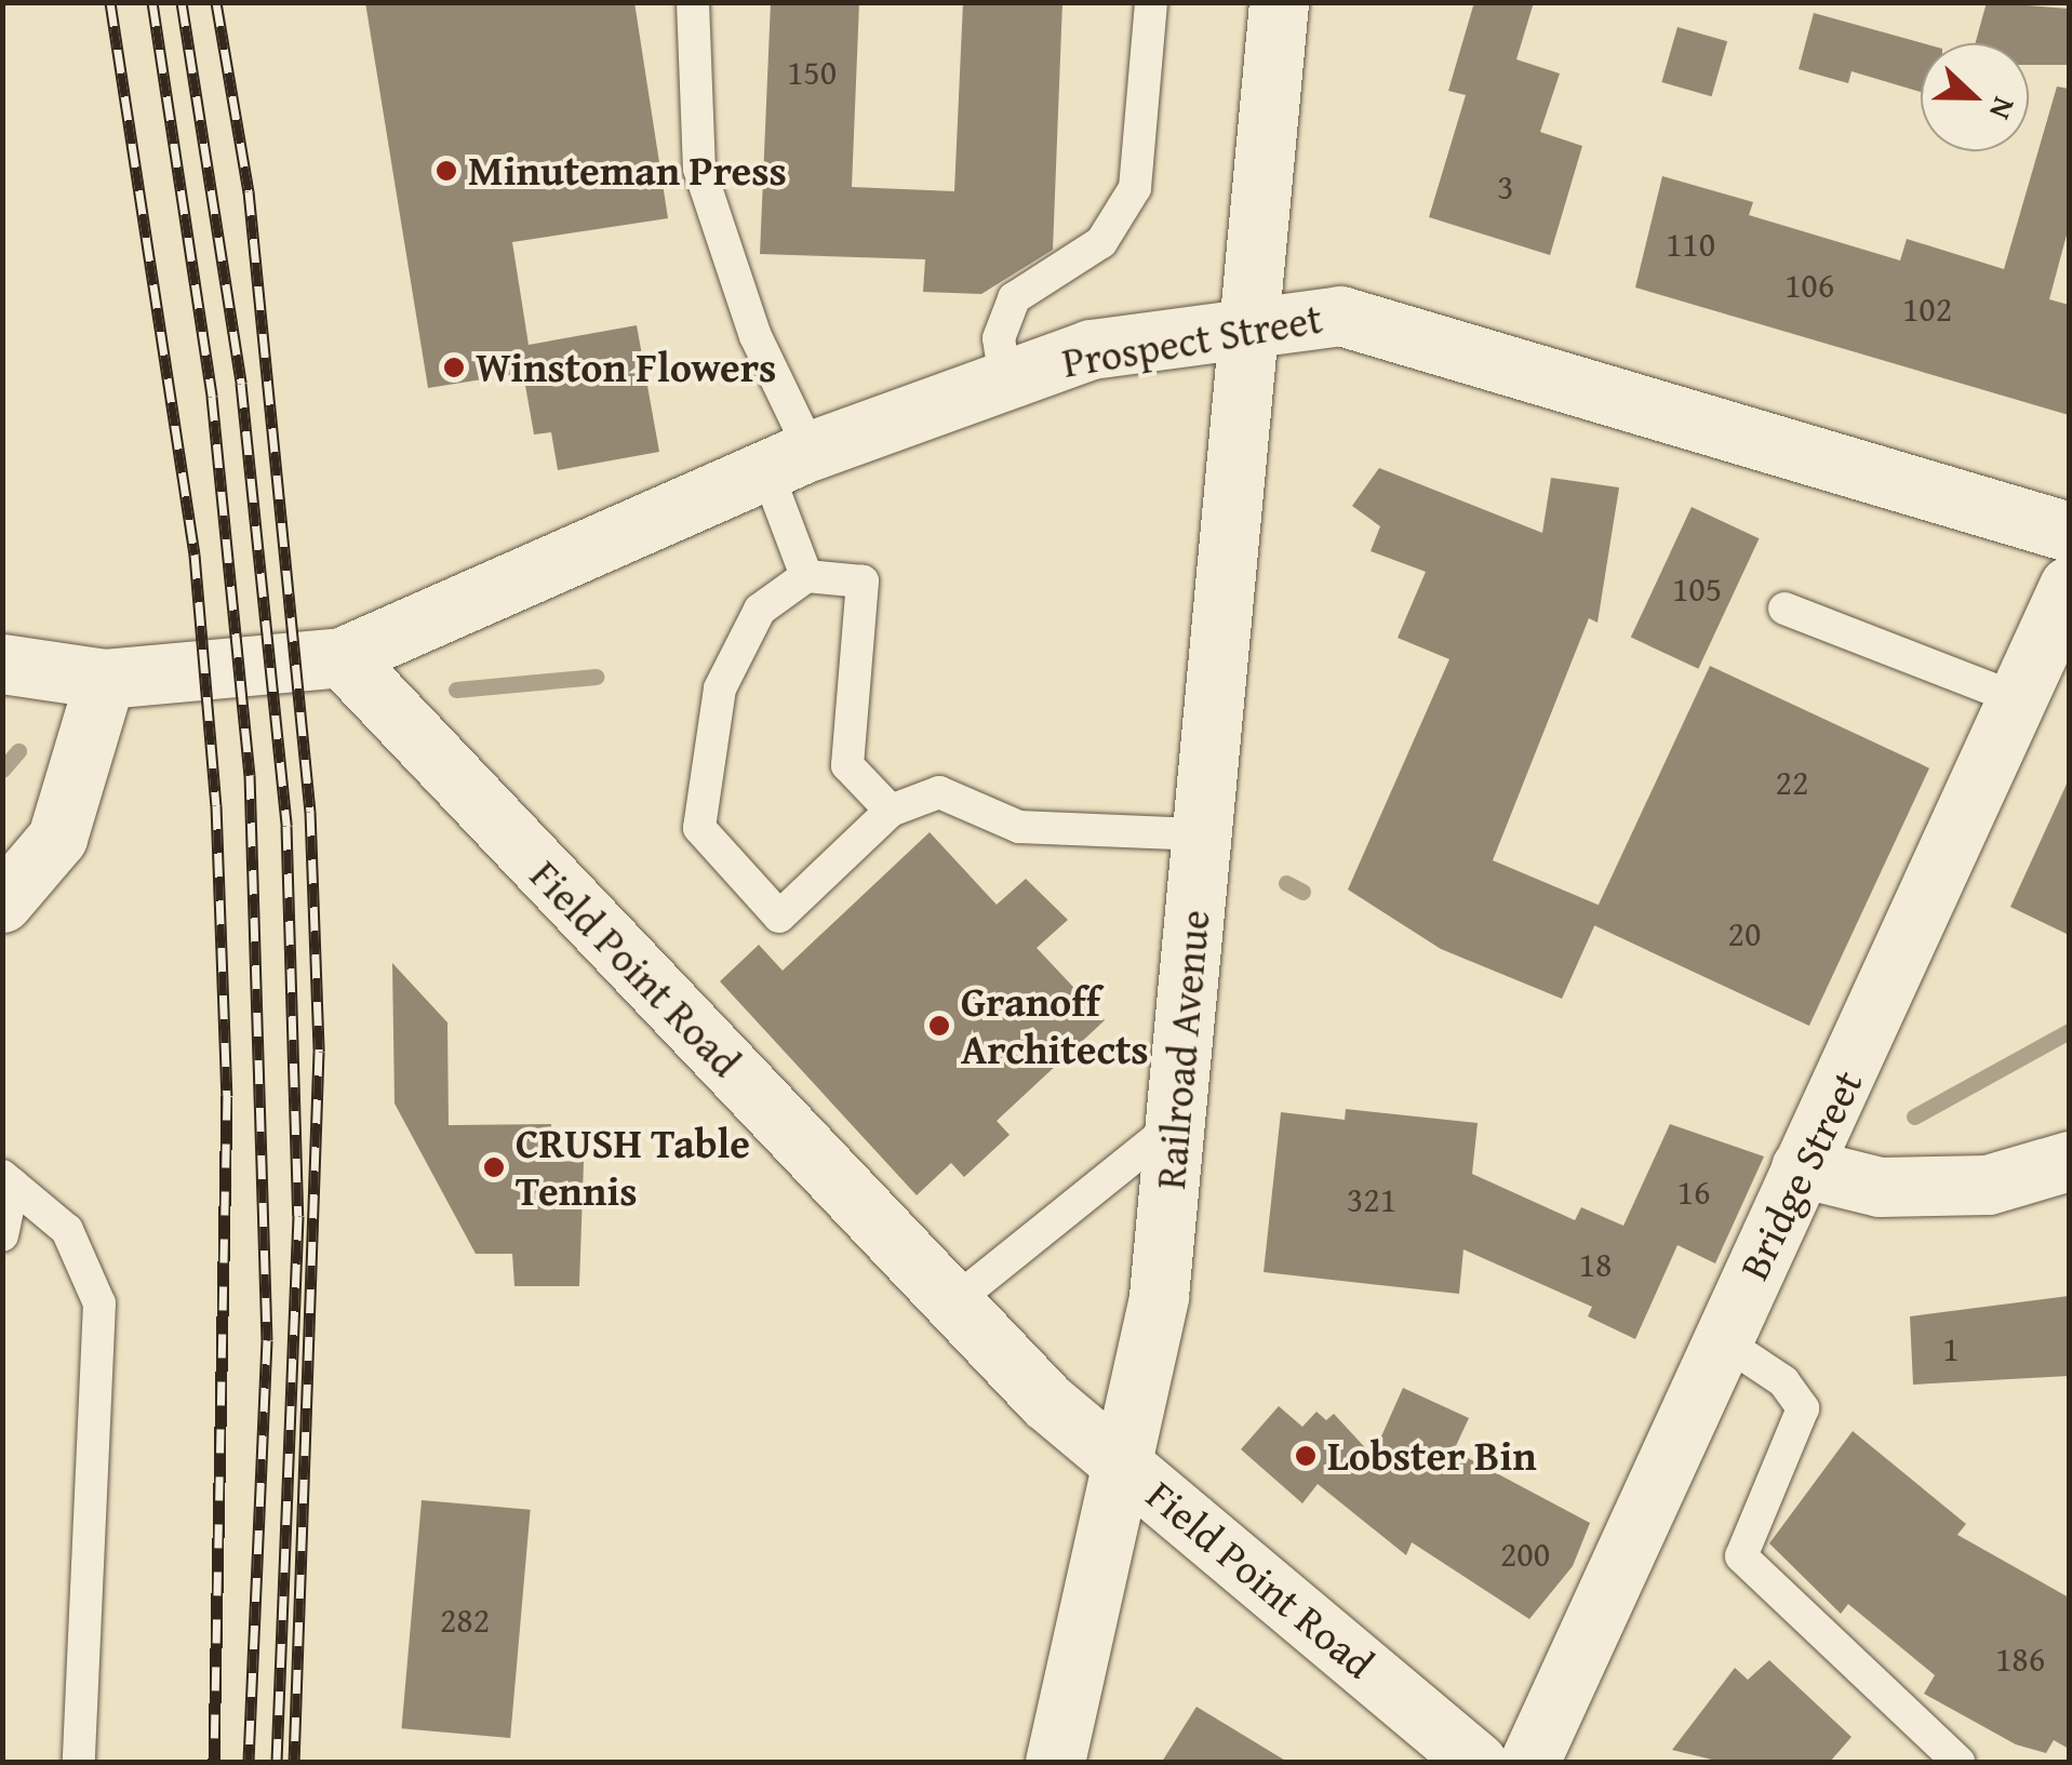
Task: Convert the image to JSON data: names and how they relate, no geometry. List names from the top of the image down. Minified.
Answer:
{"streets":{"main road":["Prospect Street","Field Point Road","Railroad Avenue","Bridge Street"]},"crossings":[["Prospect Street","Field Point Road"],["Prospect Street","Railroad Avenue"],["Field Point Road","Railroad Avenue"]],"places":["Minuteman Press","Winston Flowers","Granoff Architects","CRUSH Table Tennis","Lobster Bin"],"house_numbers":["150","3","110","106","102","105","22","20","16","321","18","1","200","282","186"],"north":"right"}
